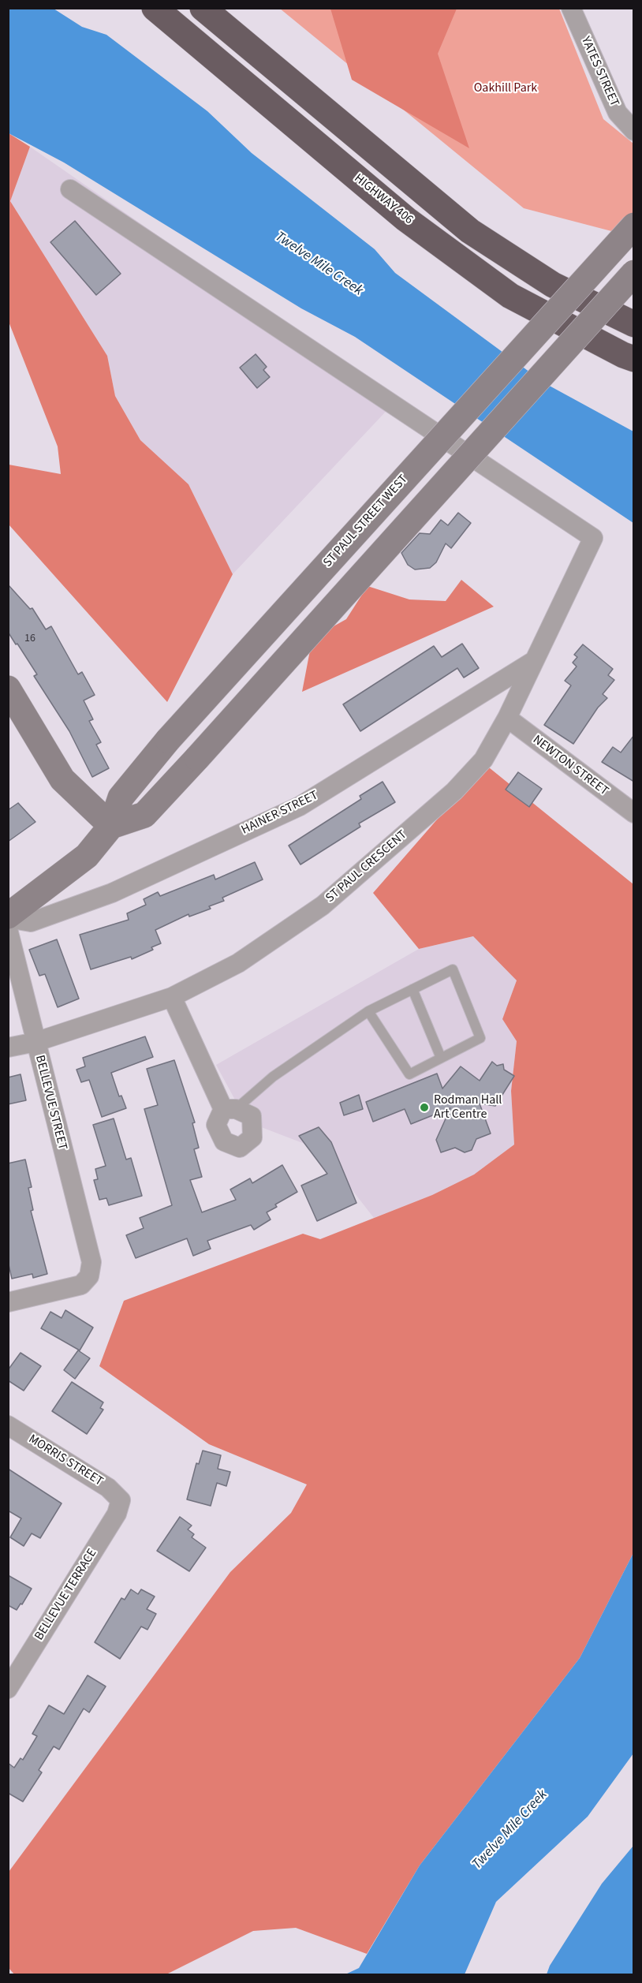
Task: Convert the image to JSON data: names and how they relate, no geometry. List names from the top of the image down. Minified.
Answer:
{"streets":{"highway":["HIGHWAY 406"],"main road":["ST PAUL STREET WEST"],"street":["YATES STREET","NEWTON STREET","HAINER STREET","ST PAUL CRESCENT","BELLEVUE STREET","MORRIS STREET","BELLEVUE TERRACE"]},"crossings":[["ST PAUL STREET WEST","HAINER STREET"],["NEWTON STREET","ST PAUL CRESCENT"],["HAINER STREET","ST PAUL CRESCENT"],["ST PAUL CRESCENT","BELLEVUE STREET"],["MORRIS STREET","BELLEVUE TERRACE"]],"water":["Twelve Mile Creek"],"parks":["Oakhill Park"],"places":["Rodman Hall Art Centre"],"house_numbers":["16"]}
